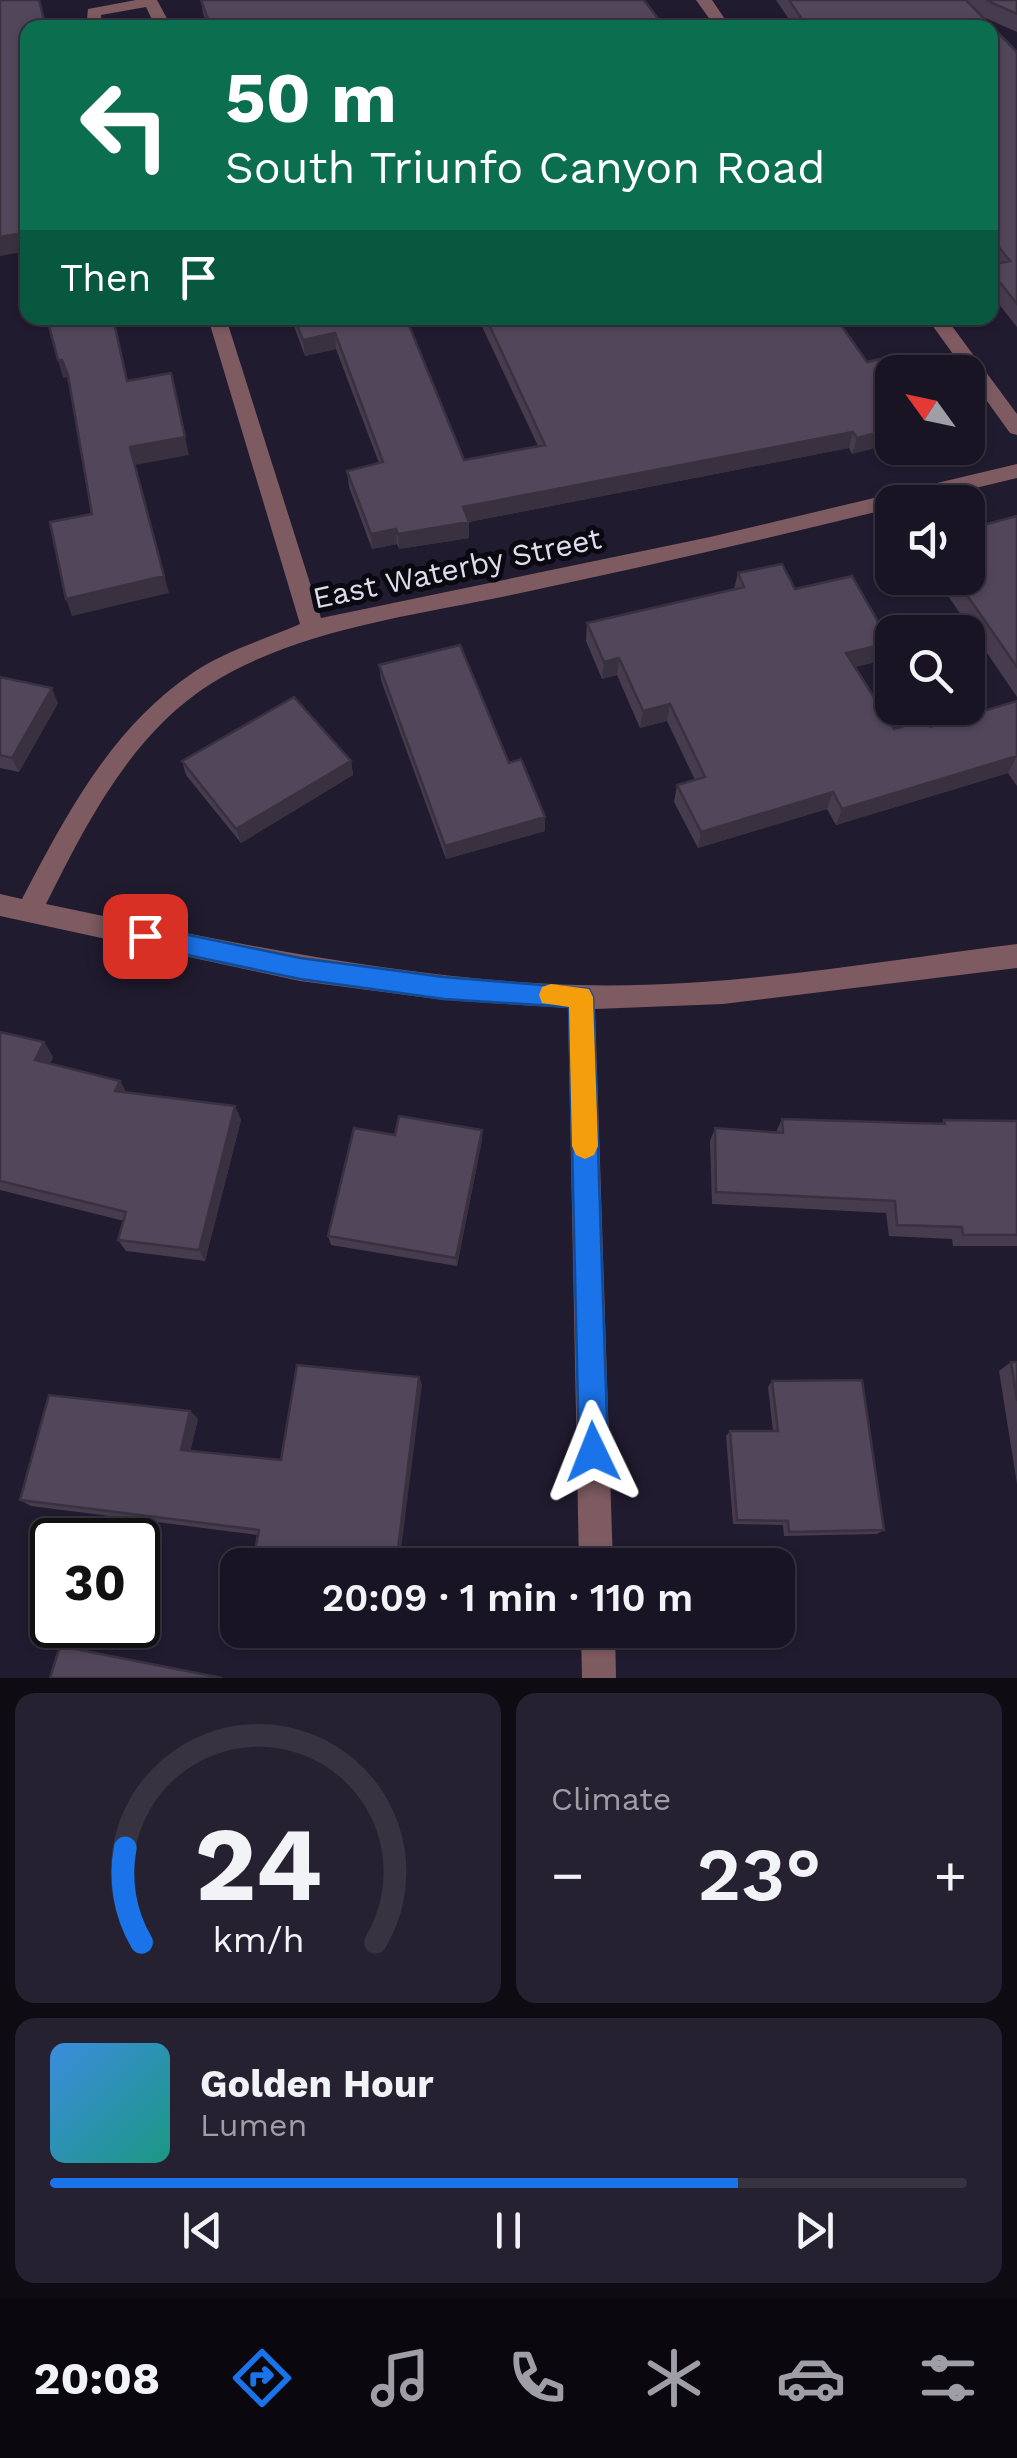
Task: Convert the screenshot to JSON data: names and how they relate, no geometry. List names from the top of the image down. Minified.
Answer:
{"streets":{"street":["East Waterby Street"]},"north":"top left","page":{"turn":["50 m","South Triunfo Canyon Road"],"then":"Then","limit":"30","trip":"20:09 · 1 min · 110 m","tile":"Climate","heat":["−","23°","+"],"song":["Golden Hour","Lumen"],"tabs":"20:08","gauge":["24","km/h"]}}
